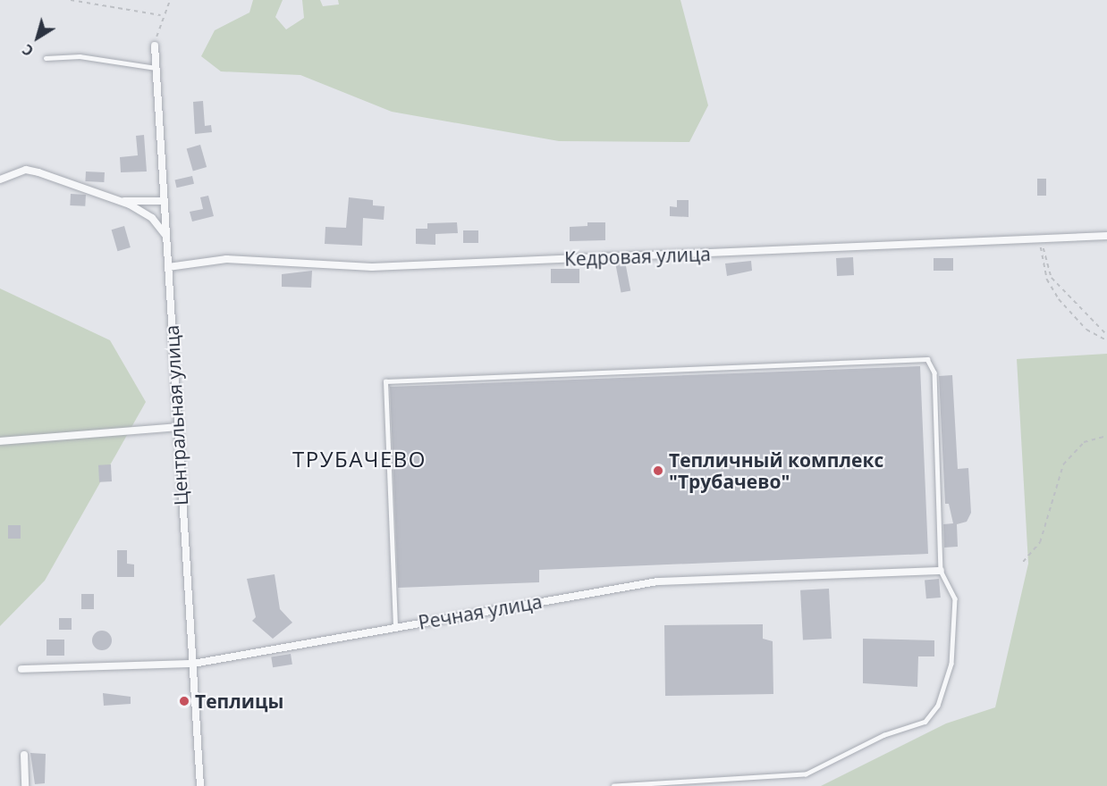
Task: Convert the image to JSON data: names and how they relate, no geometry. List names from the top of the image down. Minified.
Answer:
{"streets":{"street":["Кедровая улица","Центральная улица","Речная улица"]},"crossings":[["Кедровая улица","Центральная улица"],["Центральная улица","Речная улица"]],"districts":["ТРУБАЧЕВО"],"places":["Тепличный комплекс \"Трубачево\"","Теплицы"],"north":"bottom left"}
